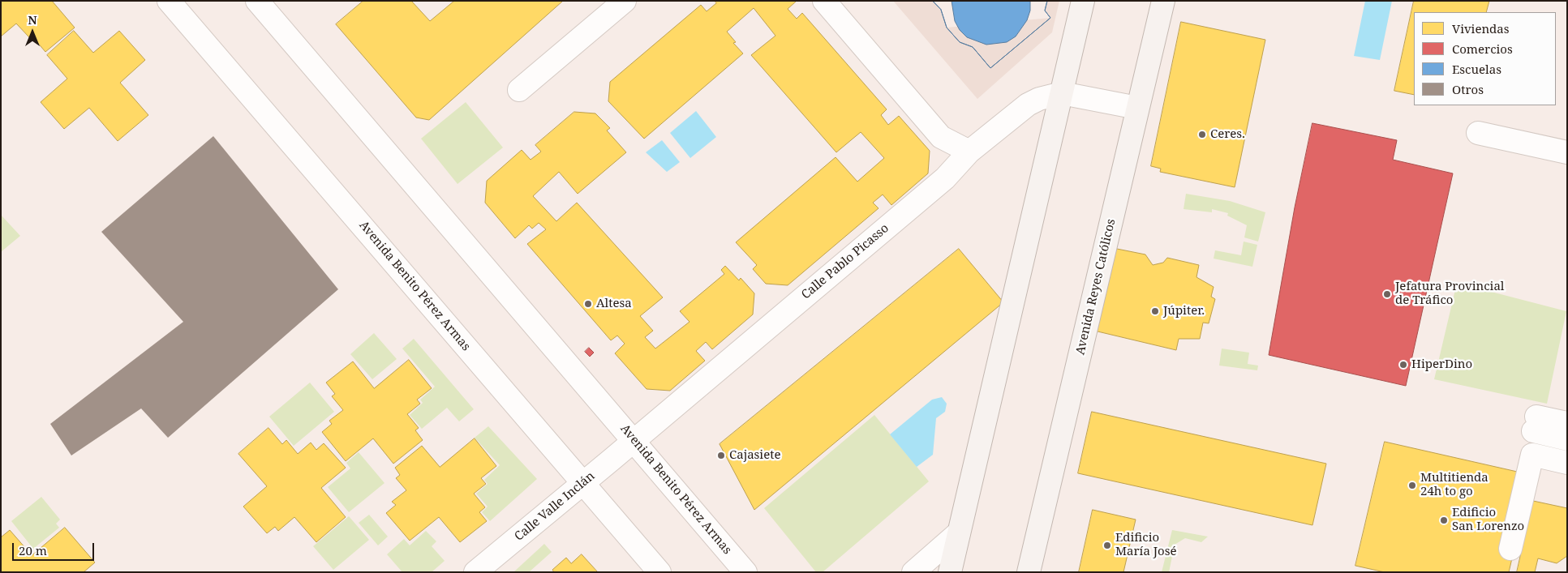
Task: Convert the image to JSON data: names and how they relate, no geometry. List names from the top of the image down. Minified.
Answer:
{"streets":{"main road":["Avenida Reyes Católicos"],"street":["Calle Pablo Picasso","Avenida Benito Pérez Armas","Calle Valle Inclán"]},"crossings":[["Calle Pablo Picasso","Avenida Benito Pérez Armas"],["Calle Pablo Picasso","Calle Valle Inclán"],["Avenida Benito Pérez Armas","Calle Valle Inclán"]],"places":["Ceres.","Jefatura Provincial de Tráfico","Altesa","Júpiter.","HiperDino","Cajasiete","Multitienda 24h to go","Edificio San Lorenzo","Edificio María José"],"legend":["Viviendas","Comercios","Escuelas","Otros"],"scale_bar":"20 m","north":"top"}
